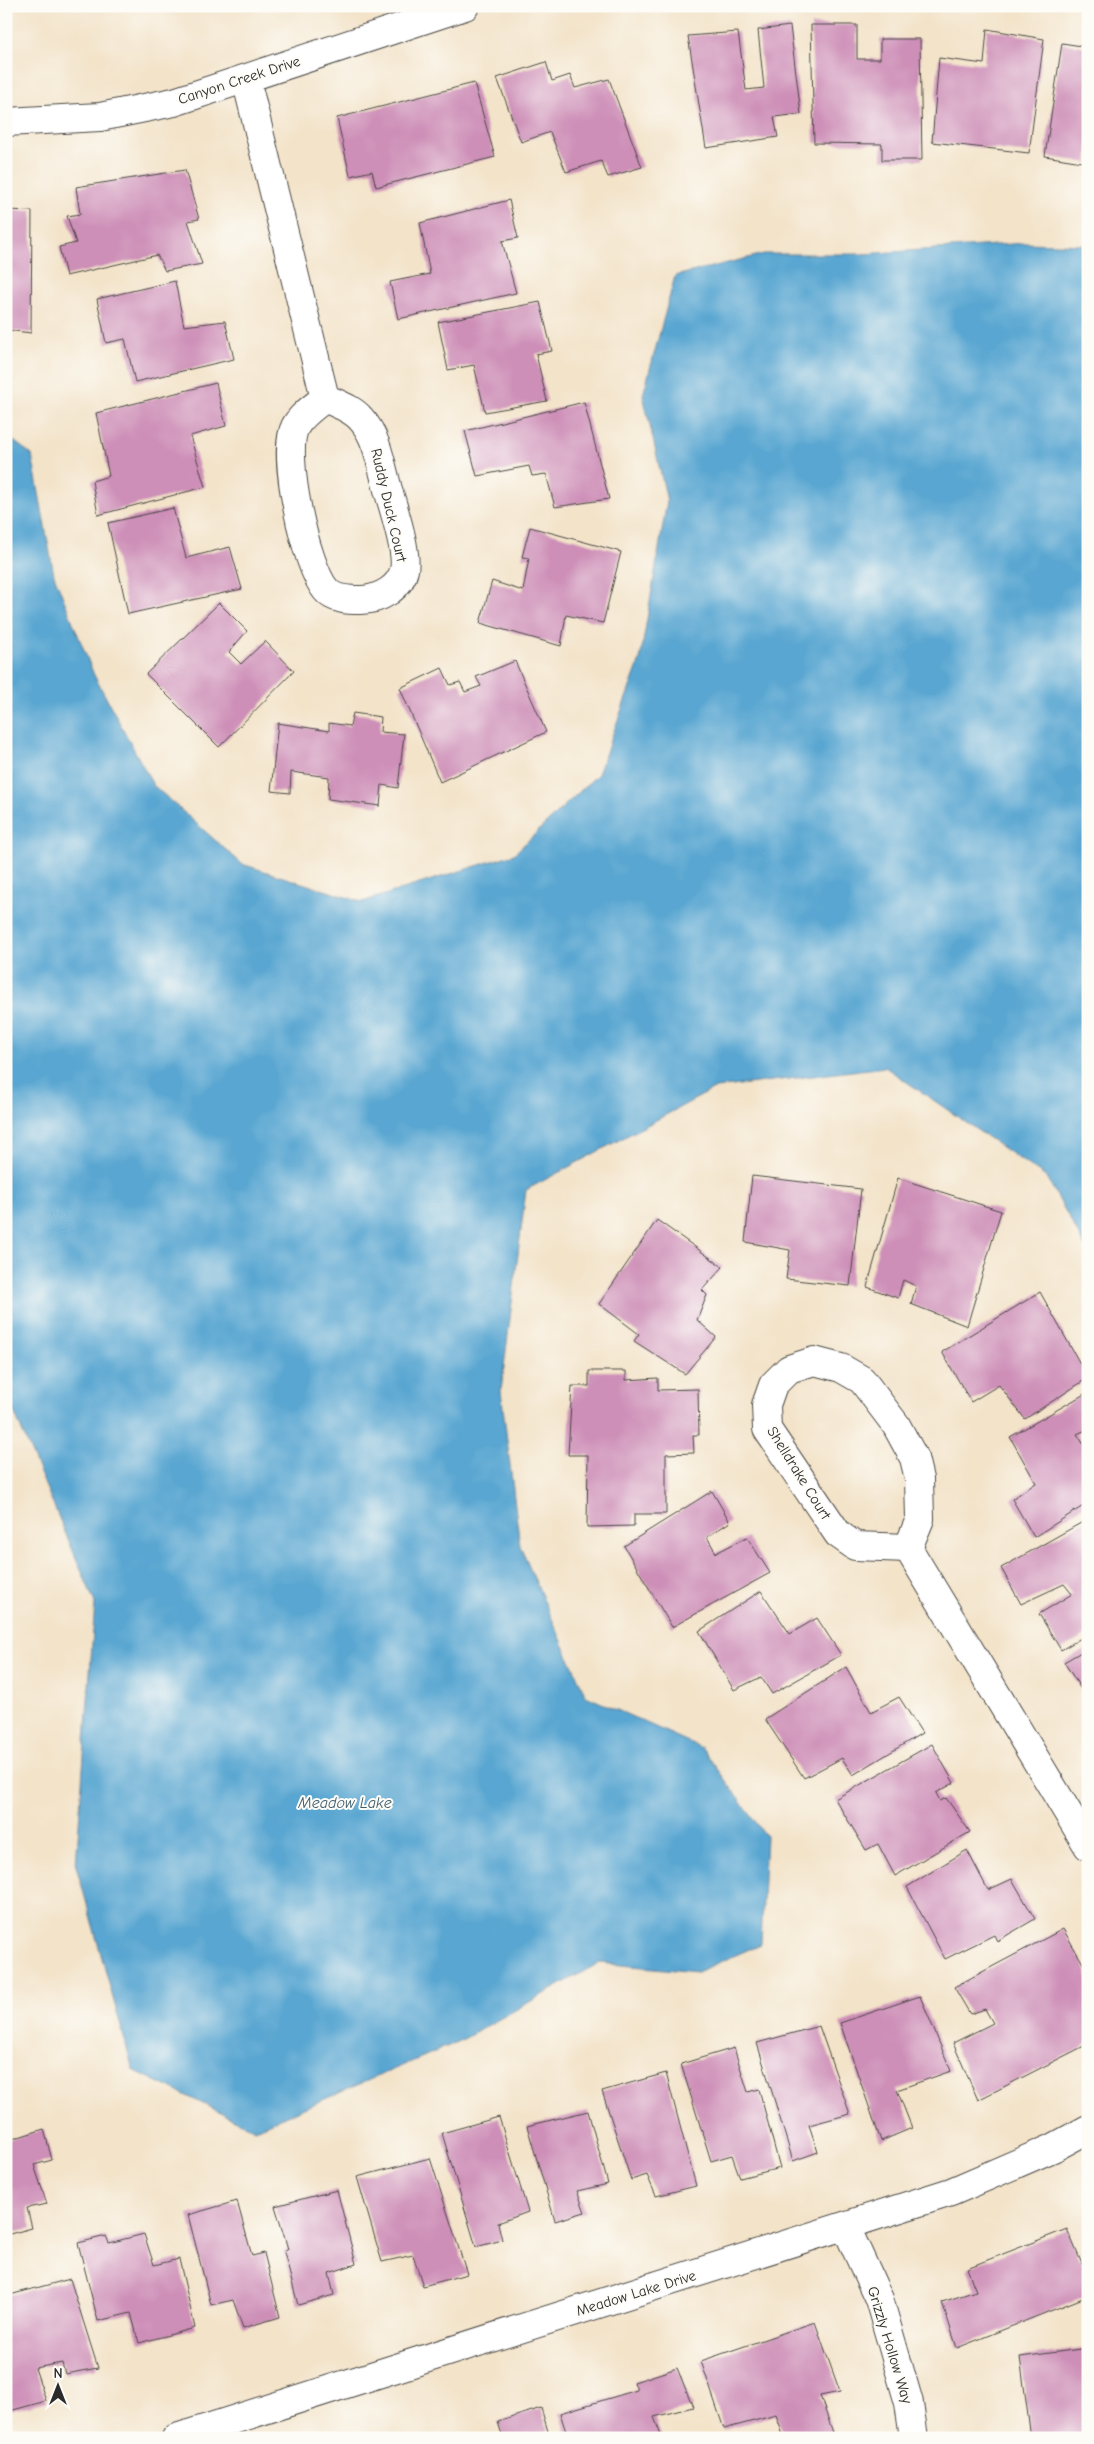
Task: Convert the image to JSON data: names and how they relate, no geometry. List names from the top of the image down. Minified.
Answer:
{"streets":{"street":["Canyon Creek Drive","Ruddy Duck Court","Shelldrake Court","Meadow Lake Drive","Grizzly Hollow Way"]},"crossings":[["Meadow Lake Drive","Grizzly Hollow Way"]],"water":["Meadow Lake"],"north":"top"}
